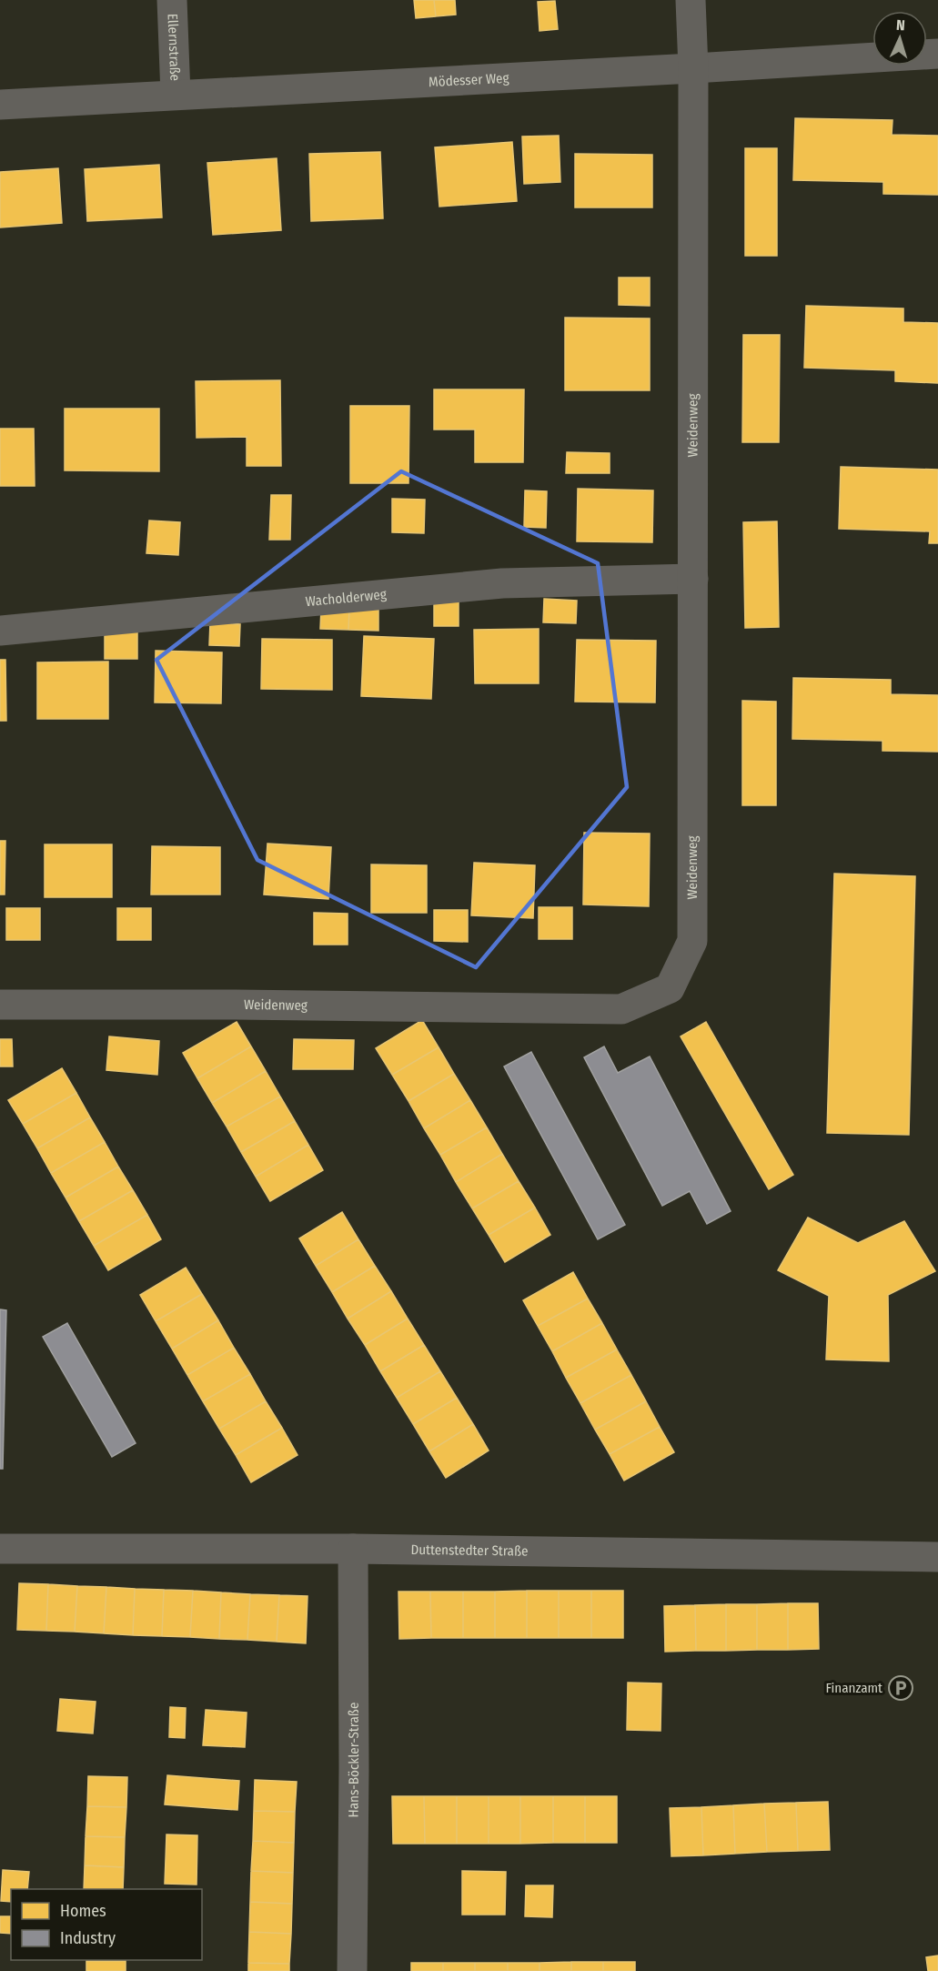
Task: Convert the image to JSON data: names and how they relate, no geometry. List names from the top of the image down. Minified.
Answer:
{"streets":{"street":["Ellernstraße","Mödesser Weg","Weidenweg","Wacholderweg","Duttenstedter Straße","Hans-Böckler-Straße"]},"crossings":[["Ellernstraße","Mödesser Weg"],["Mödesser Weg","Weidenweg"],["Weidenweg","Wacholderweg"],["Duttenstedter Straße","Hans-Böckler-Straße"]],"places":{"parking":["Finanzamt"]},"legend":["Homes","Industry"],"north":"top"}
